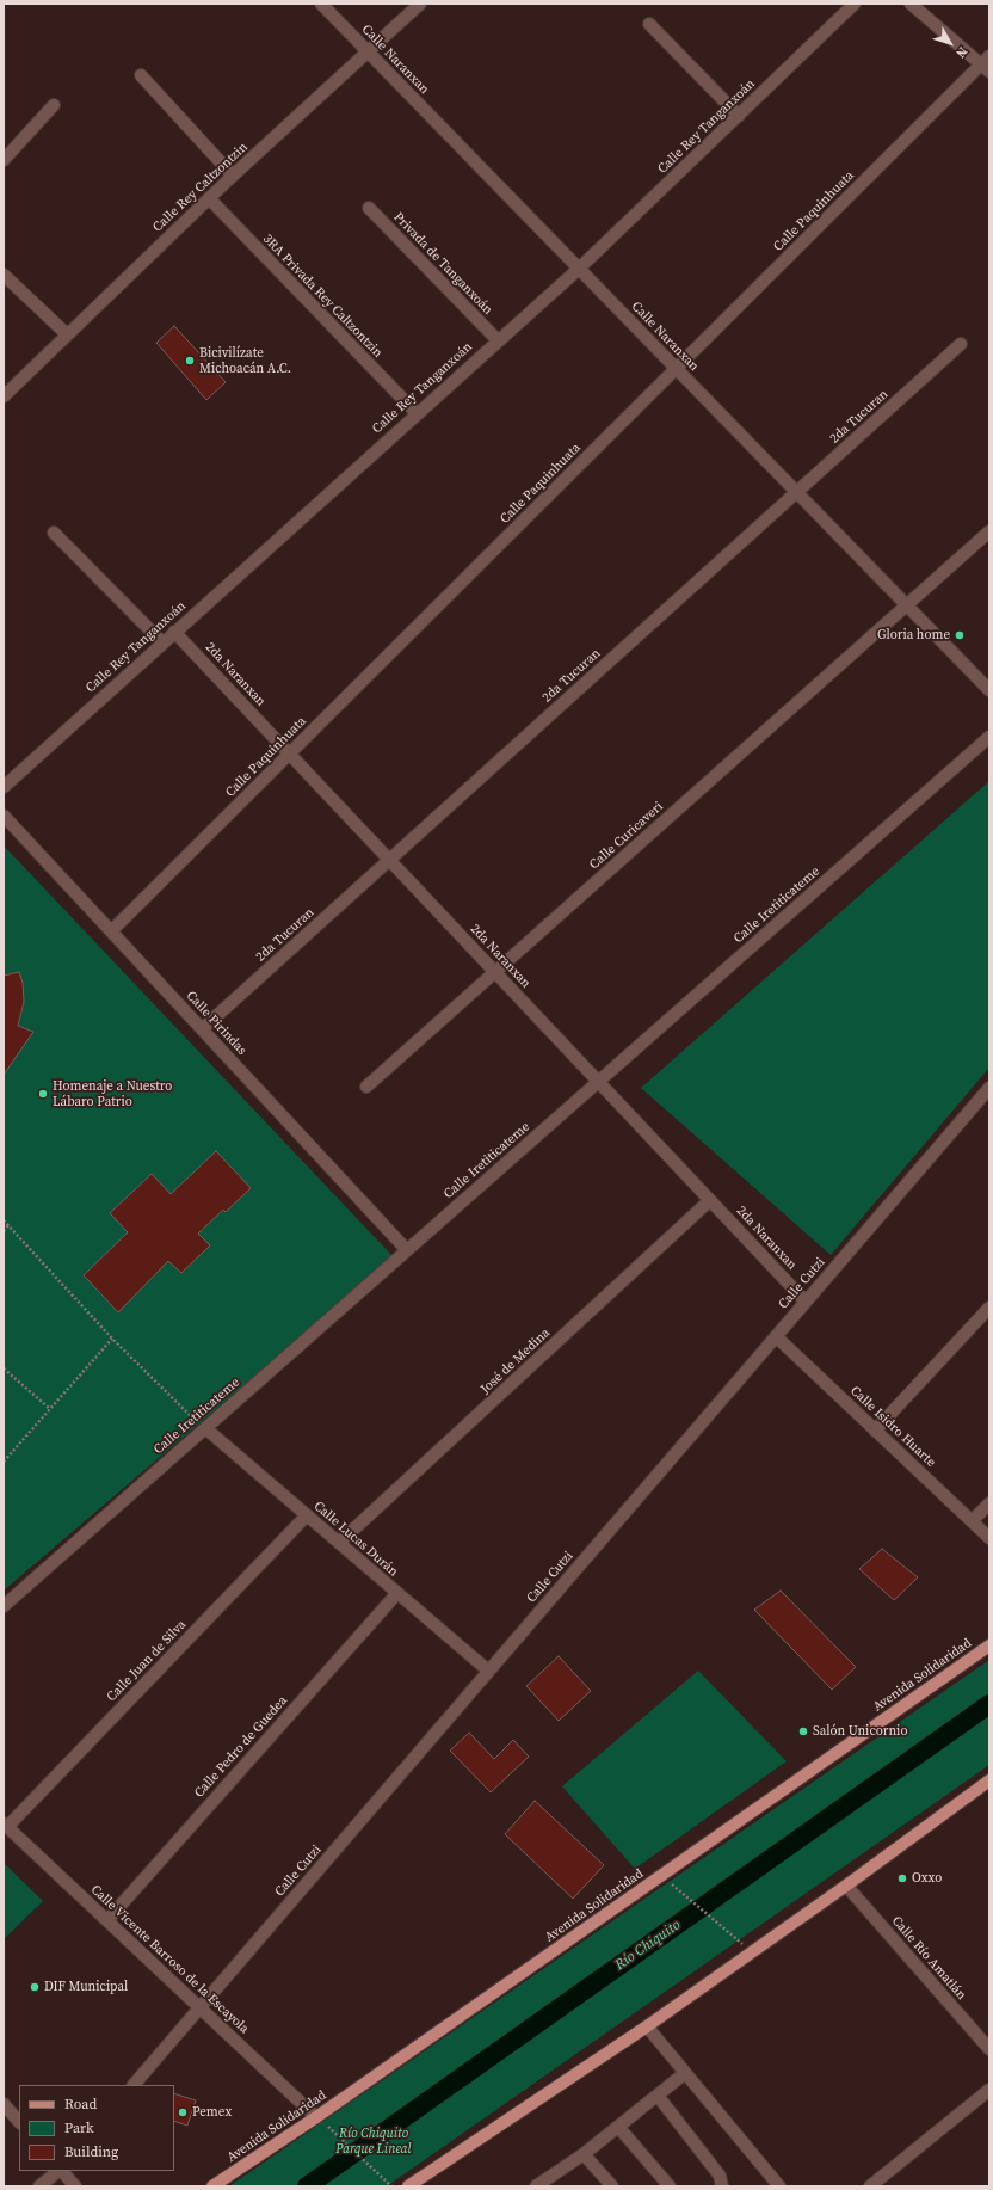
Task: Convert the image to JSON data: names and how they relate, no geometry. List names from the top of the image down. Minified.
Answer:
{"streets":{"main road":["Avenida Solidaridad"],"street":["Calle Naranxan","Calle Rey Tanganxoán","Calle Rey Caltzontzin","Calle Paquinhuata","Privada de Tanganxoán","3RA Privada Rey Caltzontzin","2da Tucuran","2da Naranxan","Calle Curicaveri","Calle Iretiticateme","Calle Pirindas","Calle Cutzi","José de Medina","Calle Isidro Huarte","Calle Lucas Durán","Calle Juan de Silva","Calle Pedro de Guedea","Calle Río Amatlán","Calle Vicente Barroso de la Escayola"]},"crossings":[["Calle Naranxan","Calle Rey Tanganxoán"],["Calle Naranxan","Calle Rey Caltzontzin"],["Calle Naranxan","Calle Paquinhuata"],["Calle Naranxan","2da Tucuran"],["Calle Naranxan","Calle Curicaveri"],["Calle Rey Tanganxoán","Privada de Tanganxoán"],["Calle Rey Tanganxoán","3RA Privada Rey Caltzontzin"],["Calle Rey Tanganxoán","2da Naranxan"],["Calle Rey Caltzontzin","3RA Privada Rey Caltzontzin"],["Calle Paquinhuata","2da Naranxan"],["Calle Paquinhuata","Calle Pirindas"],["2da Tucuran","2da Naranxan"],["2da Tucuran","Calle Pirindas"],["2da Naranxan","Calle Curicaveri"],["2da Naranxan","Calle Iretiticateme"],["2da Naranxan","Calle Cutzi"],["2da Naranxan","José de Medina"],["Calle Iretiticateme","Calle Pirindas"],["Calle Iretiticateme","Calle Lucas Durán"],["Calle Cutzi","Calle Isidro Huarte"],["Calle Cutzi","Calle Lucas Durán"],["Calle Cutzi","Calle Vicente Barroso de la Escayola"],["José de Medina","Calle Lucas Durán"],["Calle Lucas Durán","Calle Juan de Silva"],["Calle Lucas Durán","Calle Pedro de Guedea"],["Calle Juan de Silva","Calle Vicente Barroso de la Escayola"],["Avenida Solidaridad","Calle Vicente Barroso de la Escayola"],["Calle Pedro de Guedea","Calle Vicente Barroso de la Escayola"]],"water":["Río Chiquito"],"parks":["Río Chiquito Parque Lineal"],"places":["Bicivilízate Michoacán A.C.","Gloria home","Homenaje a Nuestro Lábaro Patrio","Salón Unicornio","Oxxo","DIF Municipal","Pemex"],"legend":["Road","Park","Building"],"north":"bottom right"}
